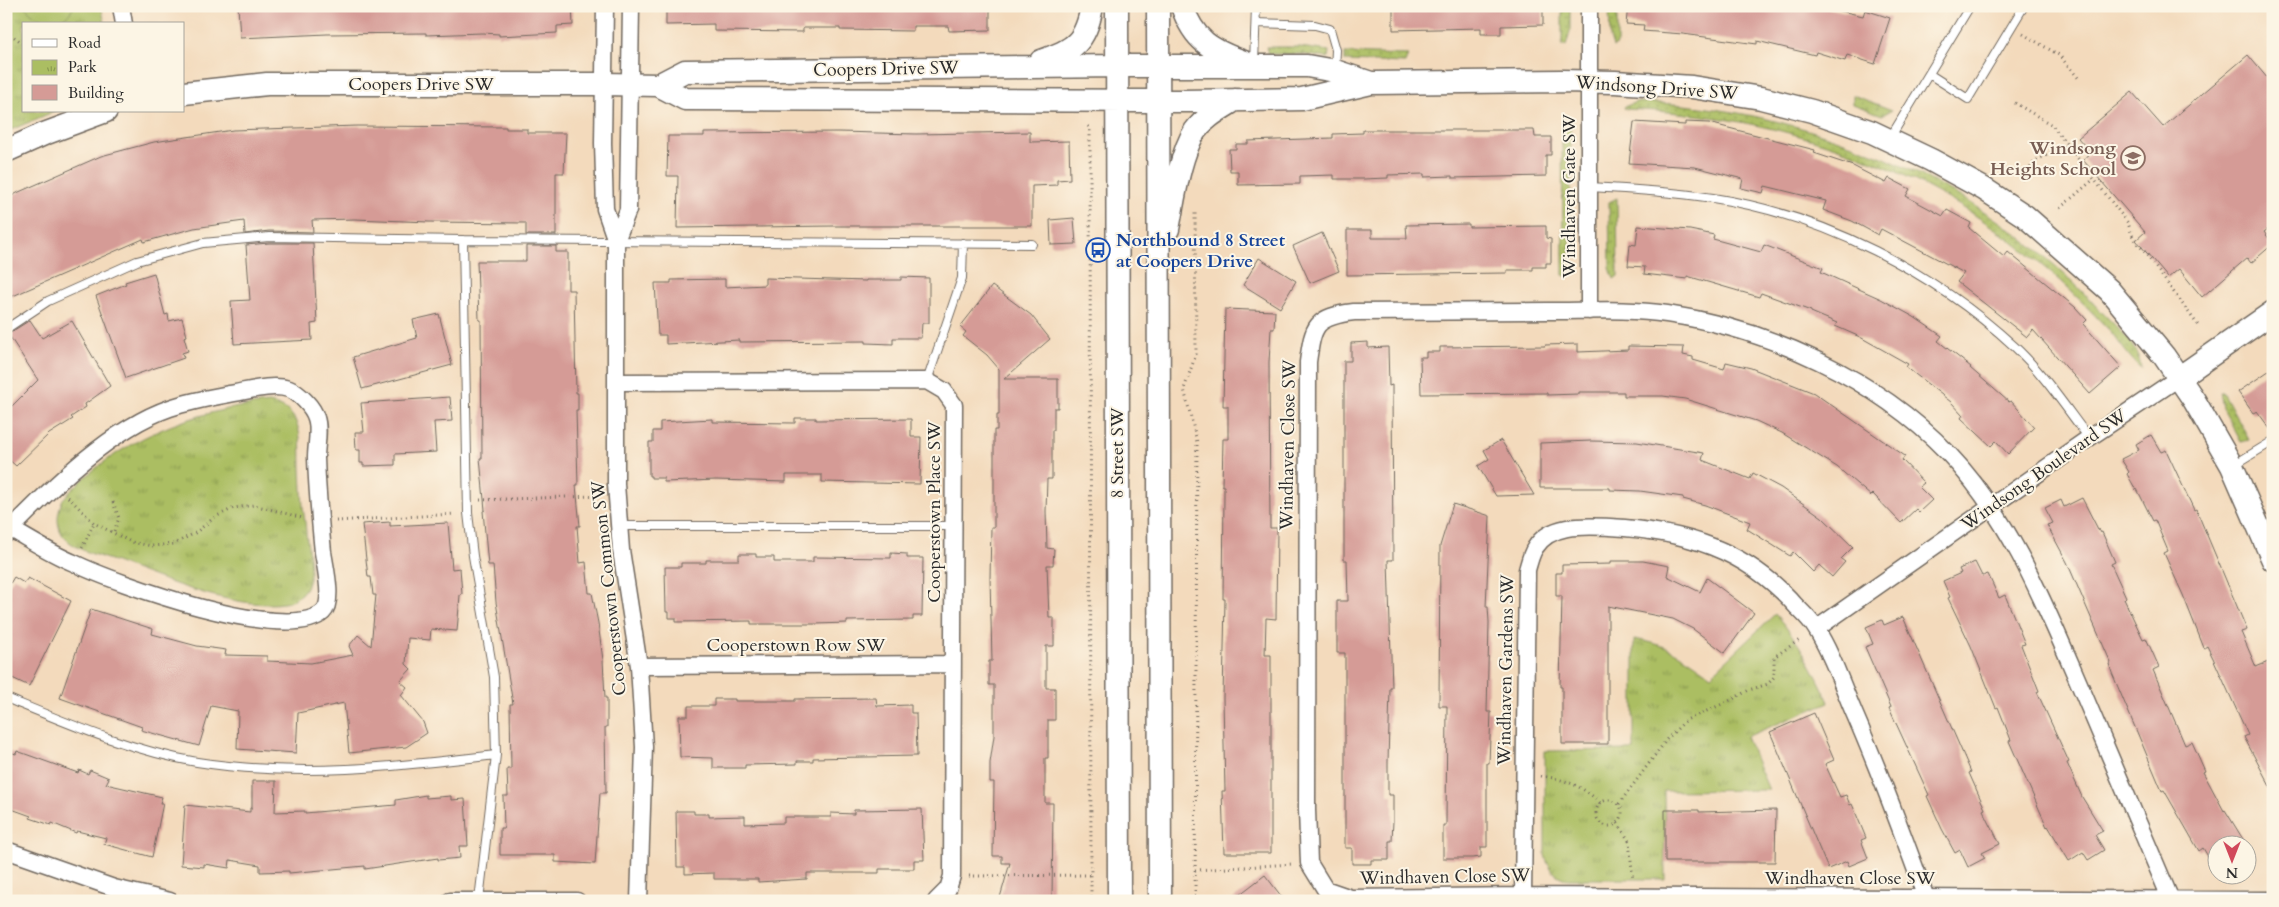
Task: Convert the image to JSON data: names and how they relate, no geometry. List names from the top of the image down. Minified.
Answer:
{"streets":{"street":["Coopers Drive SW","Windsong Drive SW","Windhaven Gate SW","Windhaven Close SW","8 Street SW","Windsong Boulevard SW","Cooperstown Place SW","Cooperstown Common SW","Cooperstown Row SW","Windhaven Gardens SW"]},"crossings":[["Coopers Drive SW","Windsong Drive SW"],["Coopers Drive SW","8 Street SW"],["Coopers Drive SW","Cooperstown Common SW"],["Windsong Drive SW","Windhaven Gate SW"],["Windsong Drive SW","Windsong Boulevard SW"],["Windhaven Gate SW","Windhaven Close SW"],["Windhaven Close SW","Windsong Boulevard SW"],["Windhaven Close SW","Windhaven Gardens SW"],["Windsong Boulevard SW","Windhaven Gardens SW"],["Cooperstown Place SW","Cooperstown Row SW"],["Cooperstown Common SW","Cooperstown Row SW"]],"places":{"school or university":["Windsong Heights School"],"bus stop":["Northbound 8 Street at Coopers Drive"]},"legend":["Road","Park","Building"],"north":"bottom"}
